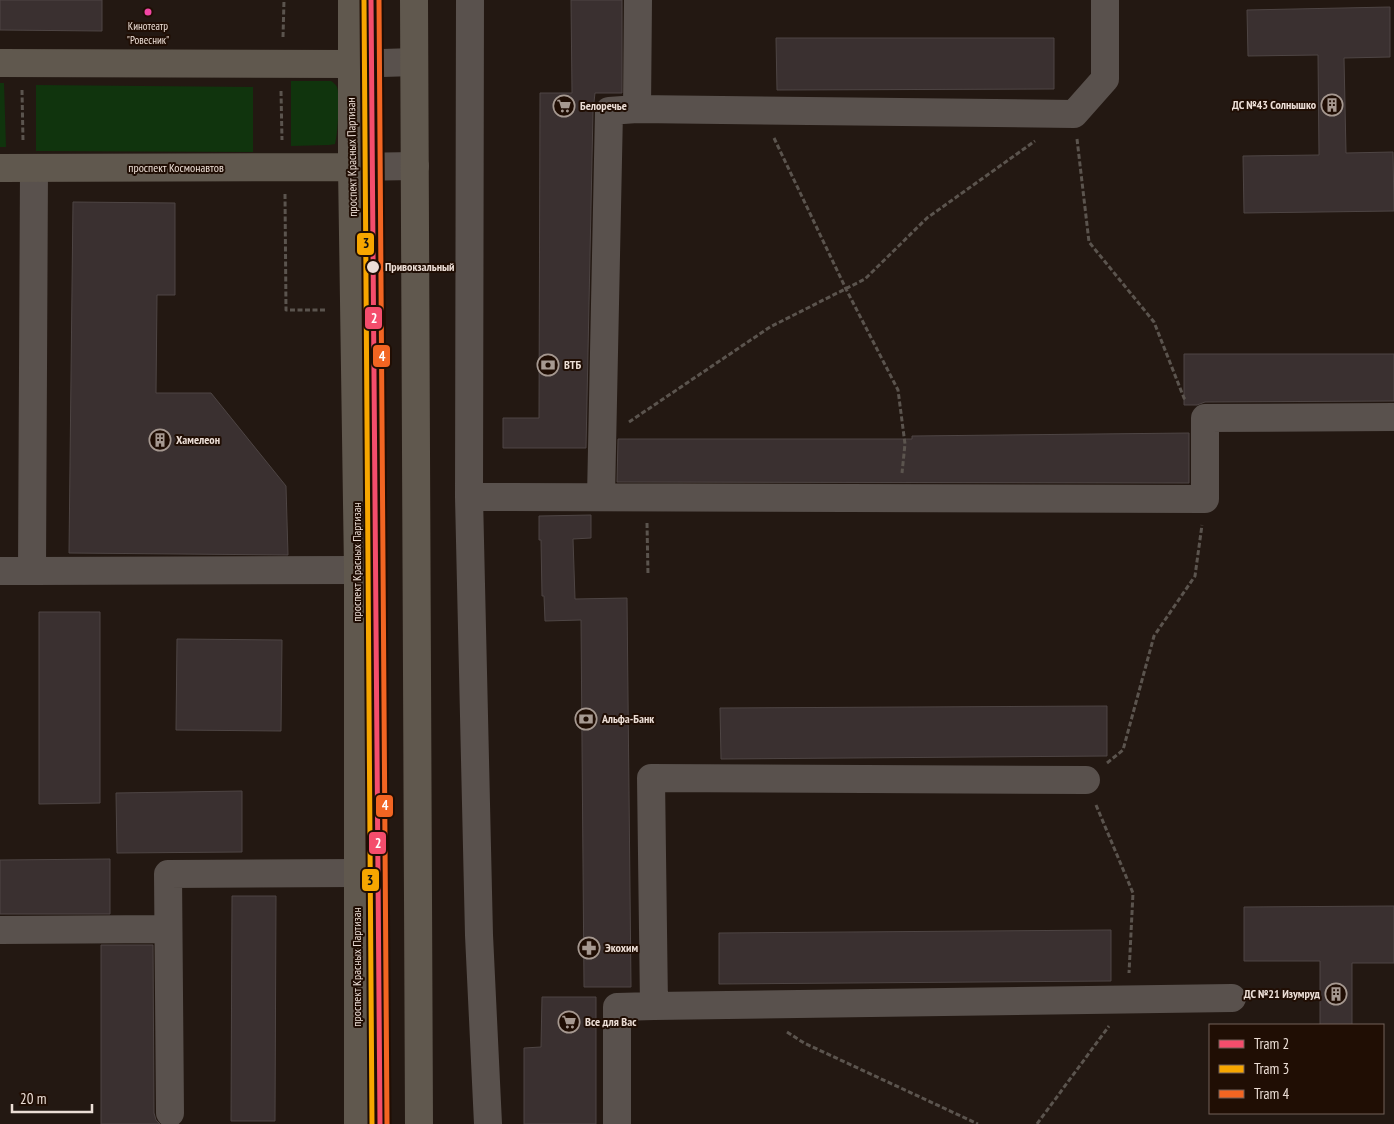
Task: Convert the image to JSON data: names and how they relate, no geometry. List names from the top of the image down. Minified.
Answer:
{"streets":{"main road":["проспект Красных Партизан","проспект Космонавтов"]},"crossings":[["проспект Красных Партизан","проспект Космонавтов"]],"places":{"other":["Кинотеатр \"Ровесник\"","Привокзальный"],"building":["ДС №43 Солнышко","Хамелеон","ДС №21 Изумруд"],"supermarket":["Белоречье","Все для Вас"],"bank":["ВТБ","Альфа-Банк"],"pharmacy":["Экохим"]},"lines":["tram line 2","tram line 3","tram line 4"],"legend":["Tram 2","Tram 3","Tram 4"],"scale_bar":"20 m"}
